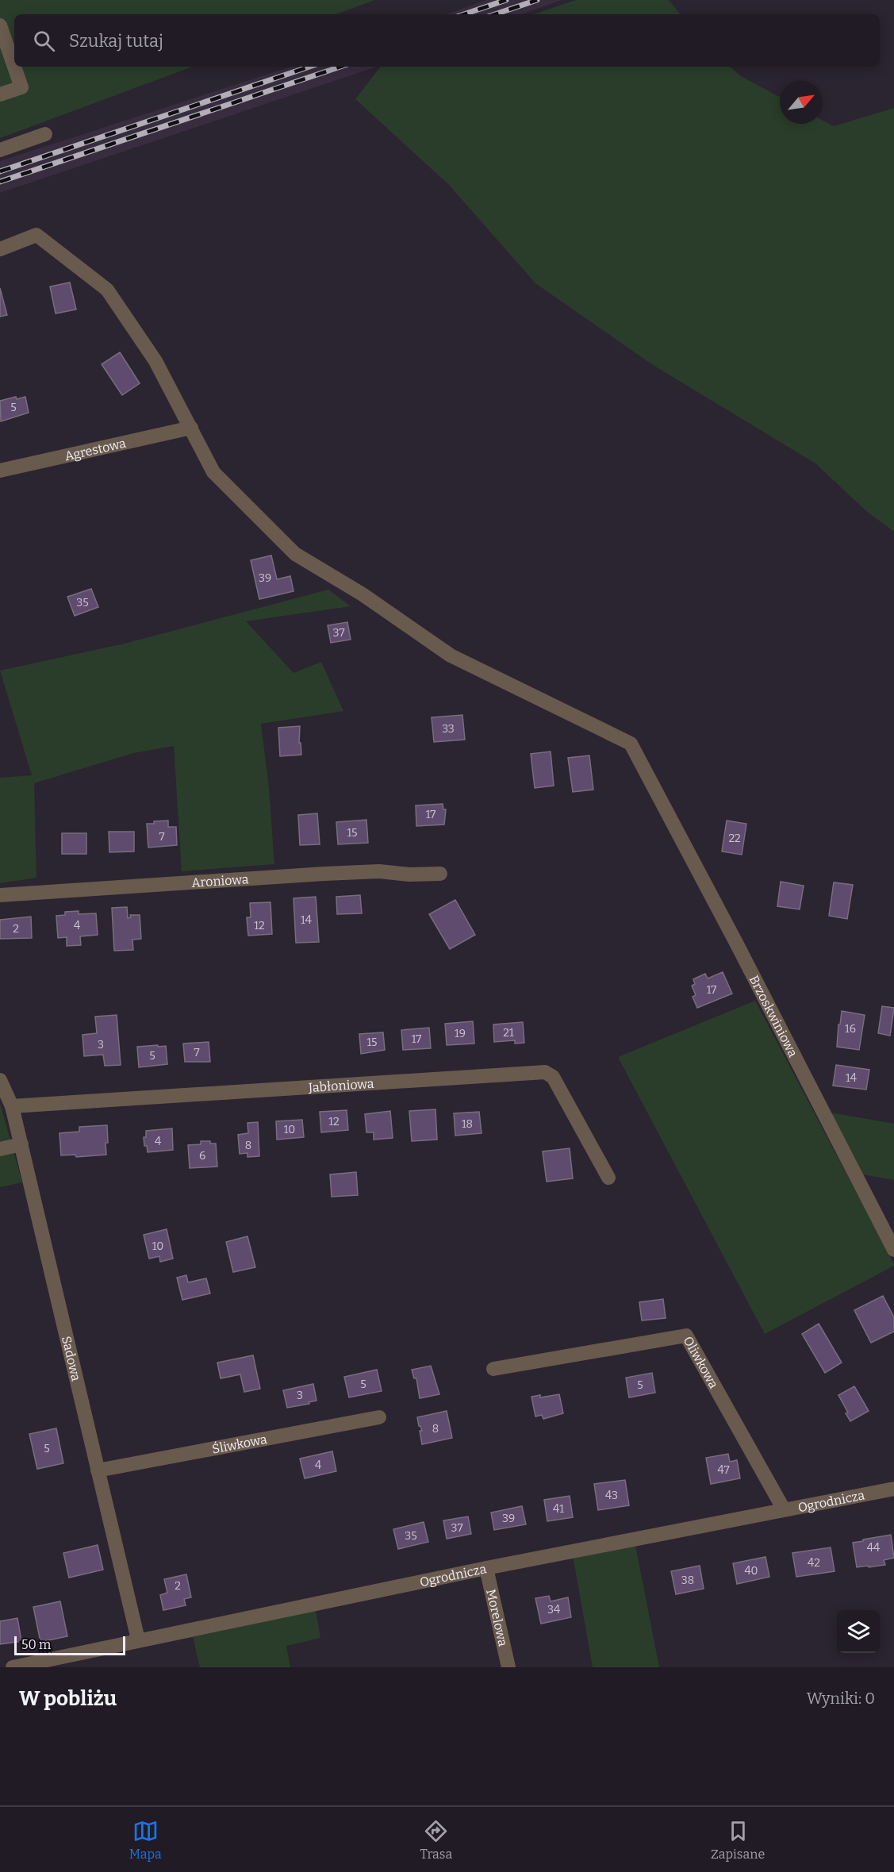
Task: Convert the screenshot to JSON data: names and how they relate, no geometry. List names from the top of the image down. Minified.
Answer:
{"streets":{"street":["Agrestowa","Aroniowa","Brzoskwiniowa","Jabłoniowa","Sadowa","Oliwkowa","Śliwkowa","Ogrodnicza","Morelowa"]},"crossings":[["Agrestowa","Brzoskwiniowa"],["Jabłoniowa","Sadowa"],["Sadowa","Śliwkowa"],["Sadowa","Ogrodnicza"],["Oliwkowa","Ogrodnicza"],["Ogrodnicza","Morelowa"]],"house_numbers":["5","39","35","37","33","17","15","7","22","14","4","12","2","17","16","21","19","17","15","3","7","5","14","12","18","10","4","8","6","10","5","5","3","8","5","4","47","43","41","39","37","35","44","42","40","38","2","34"],"scale_bar":"50 m","north":"top right","page":{"search":"Szukaj tutaj","scale":"50 m","heading":["W pobliżu","Wyniki: 0"],"nav":["Mapa","Trasa","Zapisane"]}}
